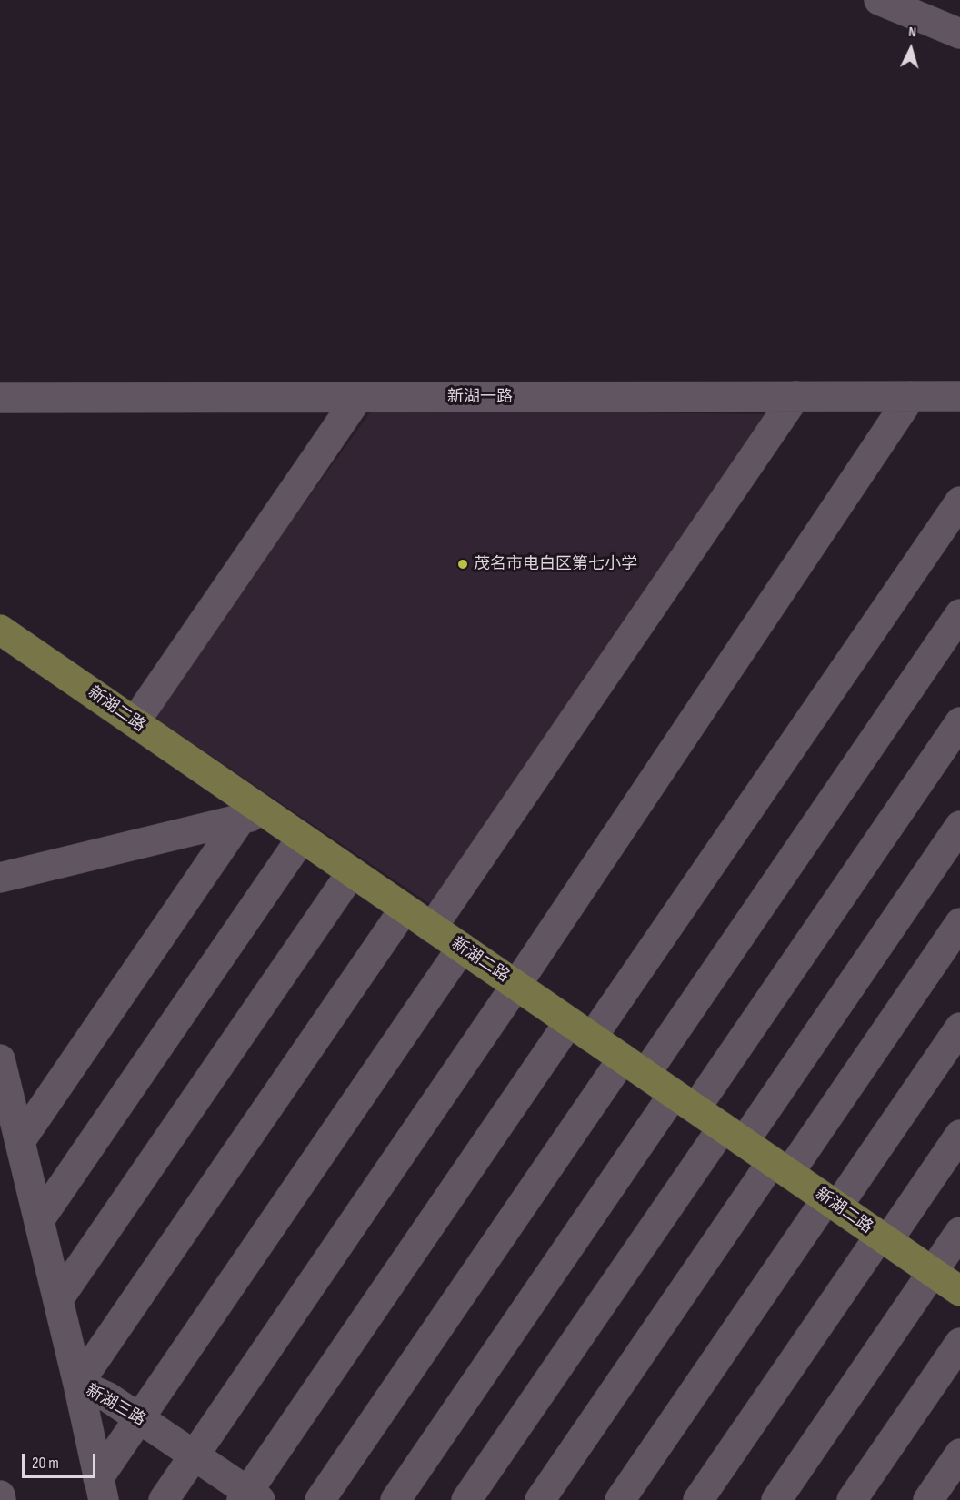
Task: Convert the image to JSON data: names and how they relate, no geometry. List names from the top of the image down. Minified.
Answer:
{"streets":{"main road":["新湖二路"],"street":["新湖一路","新湖三路"]},"places":["茂名市电白区第七小学"],"scale_bar":"20 m","north":"top"}
